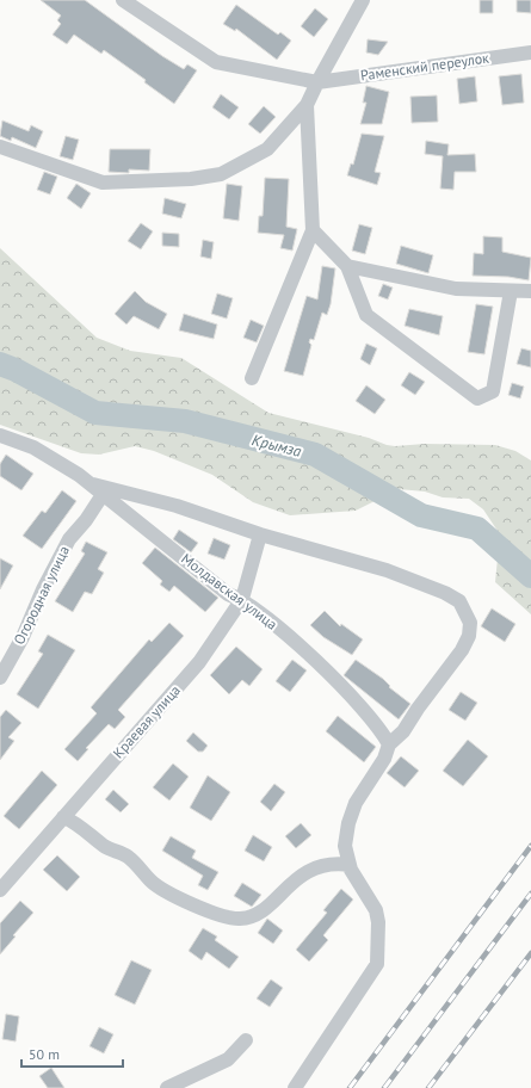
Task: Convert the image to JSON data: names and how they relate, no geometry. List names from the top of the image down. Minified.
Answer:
{"streets":{"street":["Раменский переулок","Молдавская улица","Огородная улица","Краевая улица"]},"crossings":[["Молдавская улица","Огородная улица"],["Молдавская улица","Краевая улица"]],"water":["Крымза"],"scale_bar":"50 m"}
